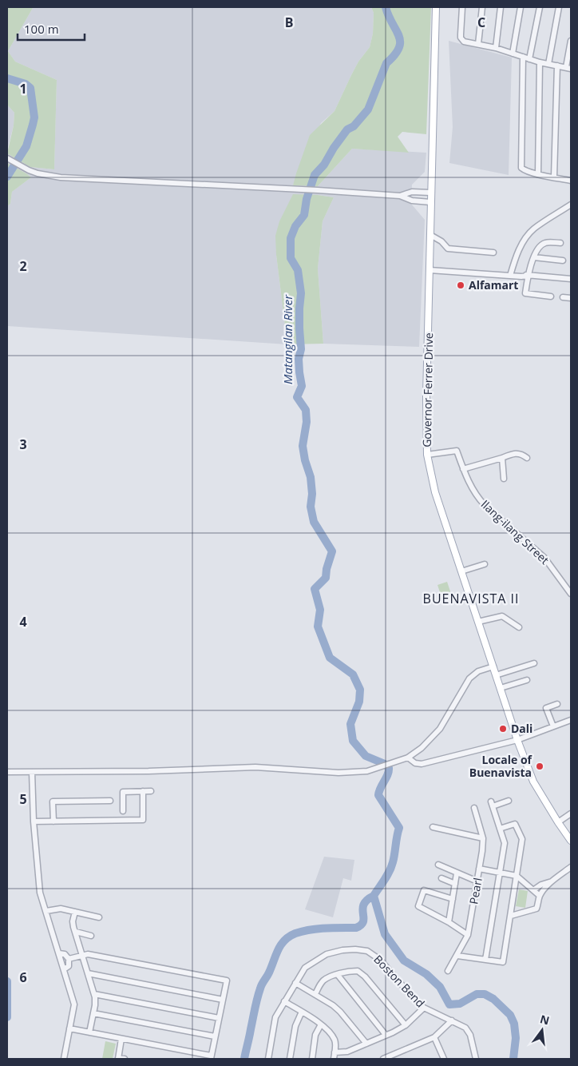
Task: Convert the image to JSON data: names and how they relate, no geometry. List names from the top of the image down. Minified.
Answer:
{"streets":{"main road":["Governor Ferrer Drive"],"street":["Ilang-ilang Street","Pearl","Boston Bend"]},"crossings":[["Governor Ferrer Drive","Ilang-ilang Street"]],"districts":["BUENAVISTA II"],"water":["Matangilan River"],"places":["Alfamart","Dali","Locale of Buenavista"],"scale_bar":"100 m","north":"top","grid":{"columns":["B","C"],"rows":["1","2","3","4","5","6"]}}
